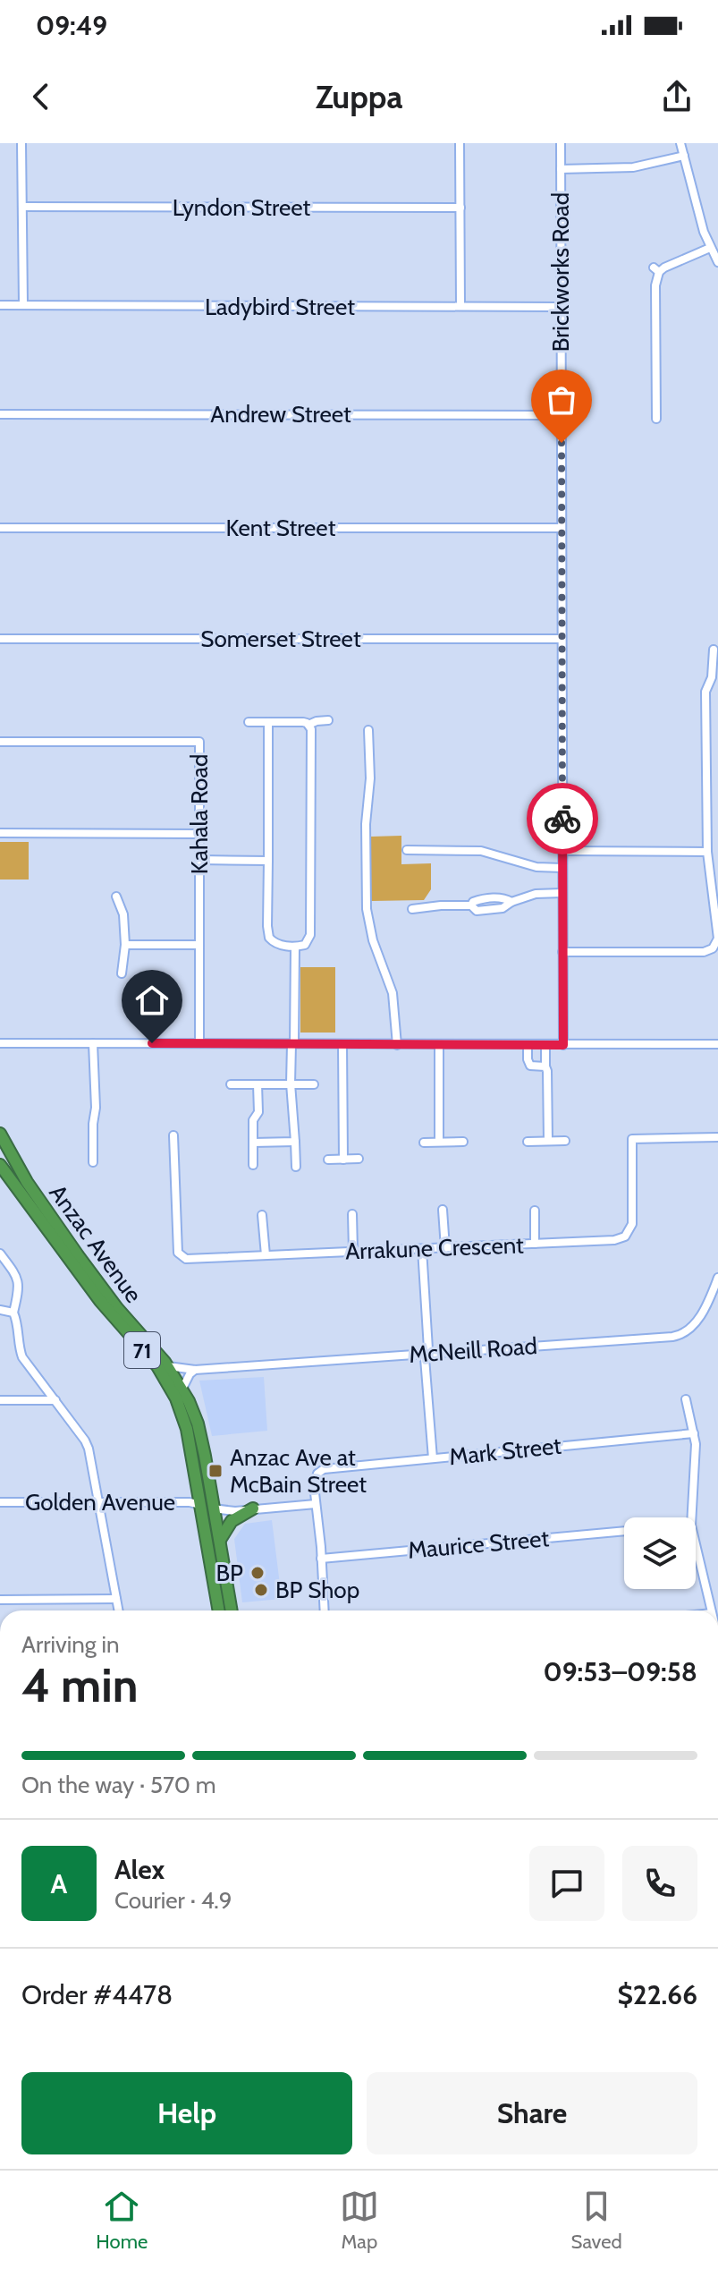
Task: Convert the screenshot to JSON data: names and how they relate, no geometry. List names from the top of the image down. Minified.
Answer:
{"streets":{"highway":["Anzac Avenue","71"],"street":["Lyndon Street","Brickworks Road","Ladybird Street","Andrew Street","Kent Street","Somerset Street","Kahala Road","Arrakune Crescent","McNeill Road","Mark Street","Golden Avenue","Maurice Street"]},"crossings":[["Brickworks Road","Ladybird Street"],["Brickworks Road","Andrew Street"],["Brickworks Road","Kent Street"],["Brickworks Road","Somerset Street"],["Anzac Avenue","McNeill Road"],["Anzac Avenue","Golden Avenue"],["Mark Street","Golden Avenue"]],"places":{"transit":["Anzac Ave at McBain Street"],"other":["BP","BP Shop"]},"page":{"status":"09:49","header":"Zuppa","heading":["4 min","Arriving in","09:53–09:58"],"panel":["Alex","Courier · 4.9","Order #4478","$22.66"],"bar":"On the way · 570 m","round":"A","buttons":["Help","Share"],"tabs":["Home","Map","Saved"]}}
